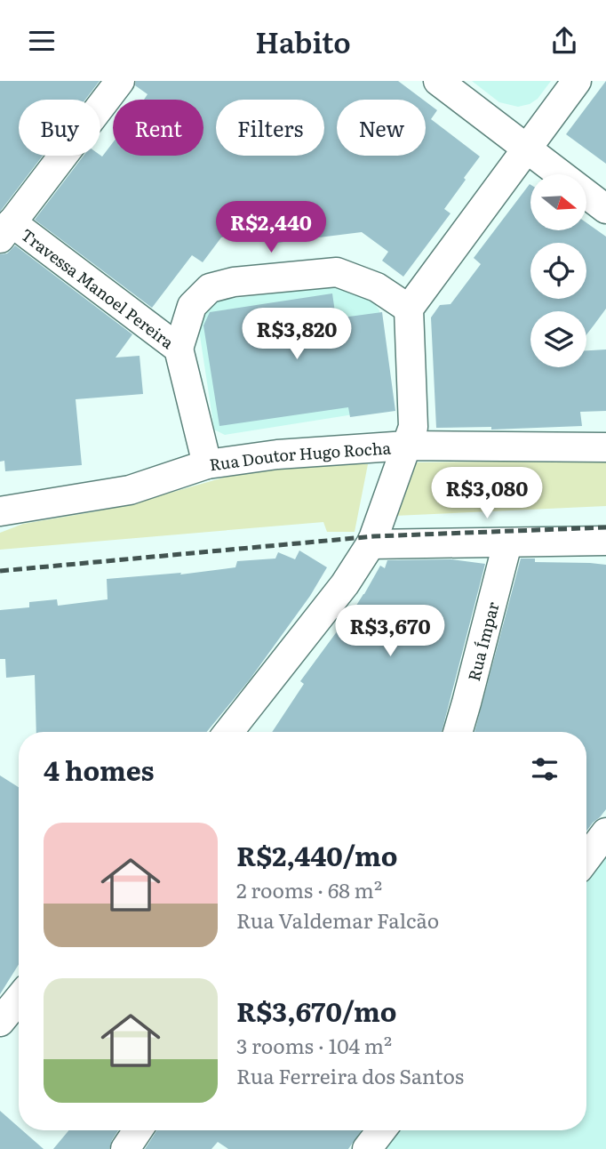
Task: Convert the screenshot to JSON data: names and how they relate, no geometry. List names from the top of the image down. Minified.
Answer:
{"streets":{"street":["Travessa Manoel Pereira","Rua Doutor Hugo Rocha","Rua Ímpar"]},"crossings":[["Travessa Manoel Pereira","Rua Doutor Hugo Rocha"]],"north":"right","page":{"header":"Habito","chip":["Buy","Rent","Filters","New"],"price":["R$2,440","R$3,820","R$3,080","R$3,670"],"heading":"4 homes","list":[{"name":"R$2,440/mo","note":"2 rooms · 68 m² · Rua Valdemar Falcão"},{"name":"R$3,670/mo","note":"3 rooms · 104 m² · Rua Ferreira dos Santos"}]}}
